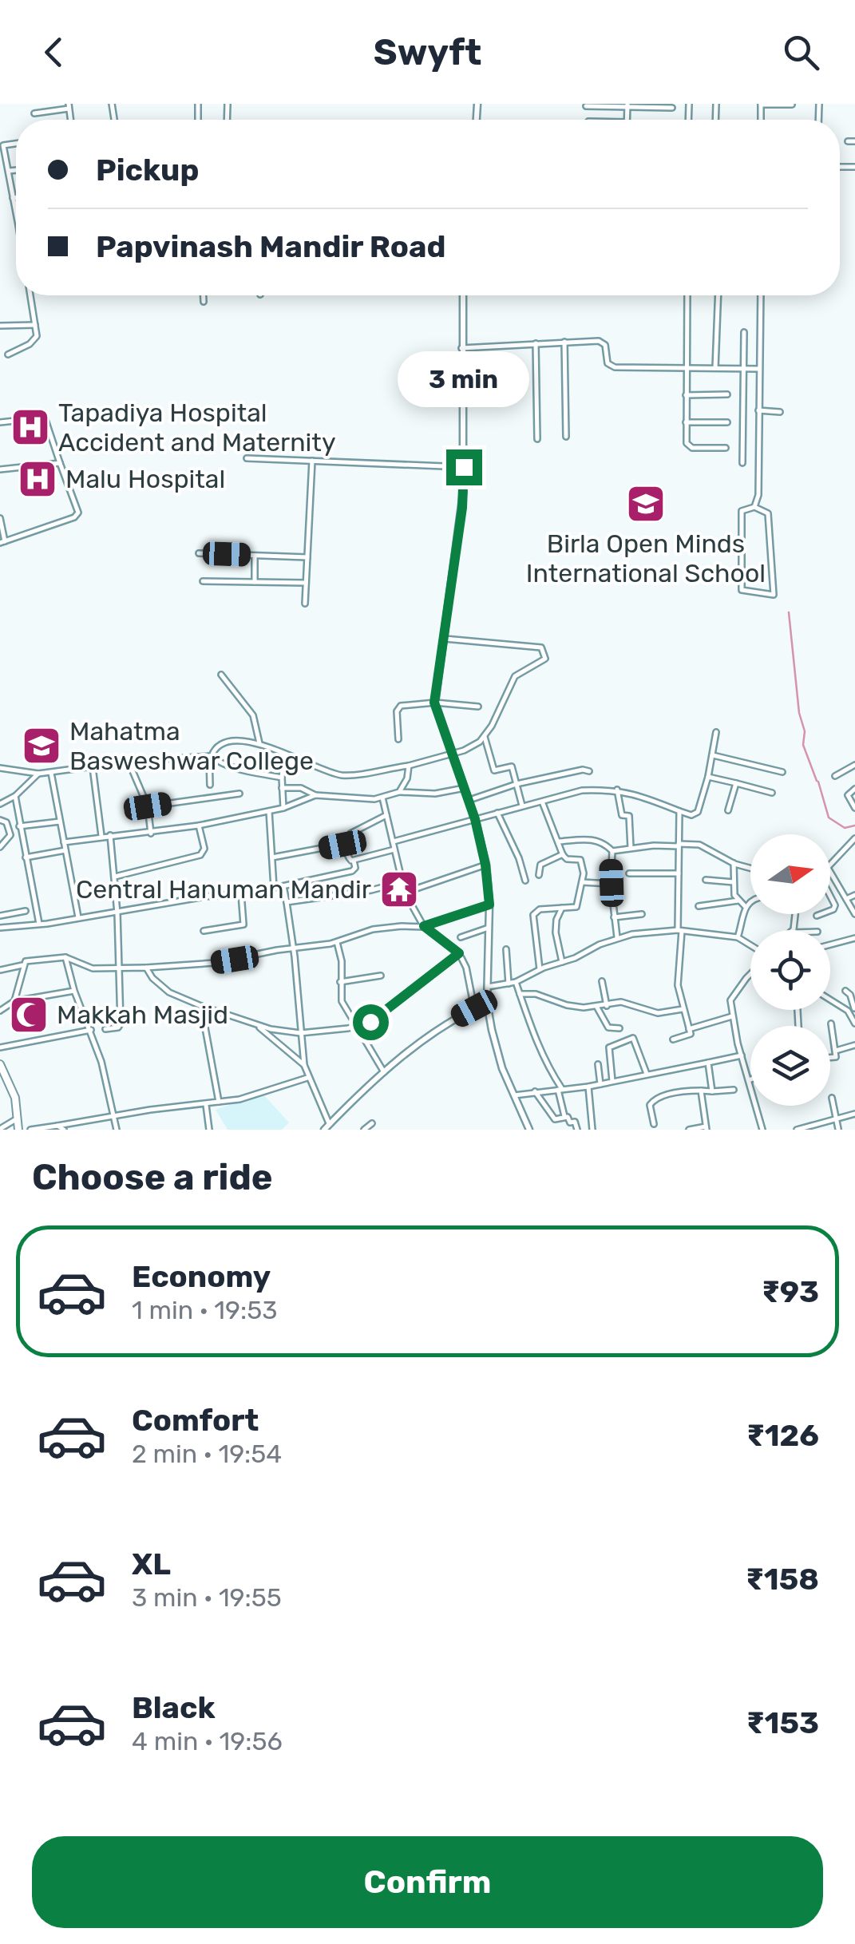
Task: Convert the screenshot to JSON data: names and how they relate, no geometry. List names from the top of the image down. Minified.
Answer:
{"places":{"hospital":["Tapadiya Hospital Accident and Maternity","Malu Hospital"],"school or university":["Birla Open Minds International School","Mahatma Basweshwar College"],"temple":["Central Hanuman Mandir"],"mosque":["Makkah Masjid"]},"north":"right","page":{"header":"Swyft","banner":["Pickup","Papvinash Mandir Road"],"bubble":"3 min","heading":"Choose a ride","list":[{"name":"Economy","note":"1 min · 19:53","value":"₹93"},{"name":"Comfort","note":"2 min · 19:54","value":"₹126"},{"name":"XL","note":"3 min · 19:55","value":"₹158"},{"name":"Black","note":"4 min · 19:56","value":"₹153"}],"buttons":"Confirm"}}
